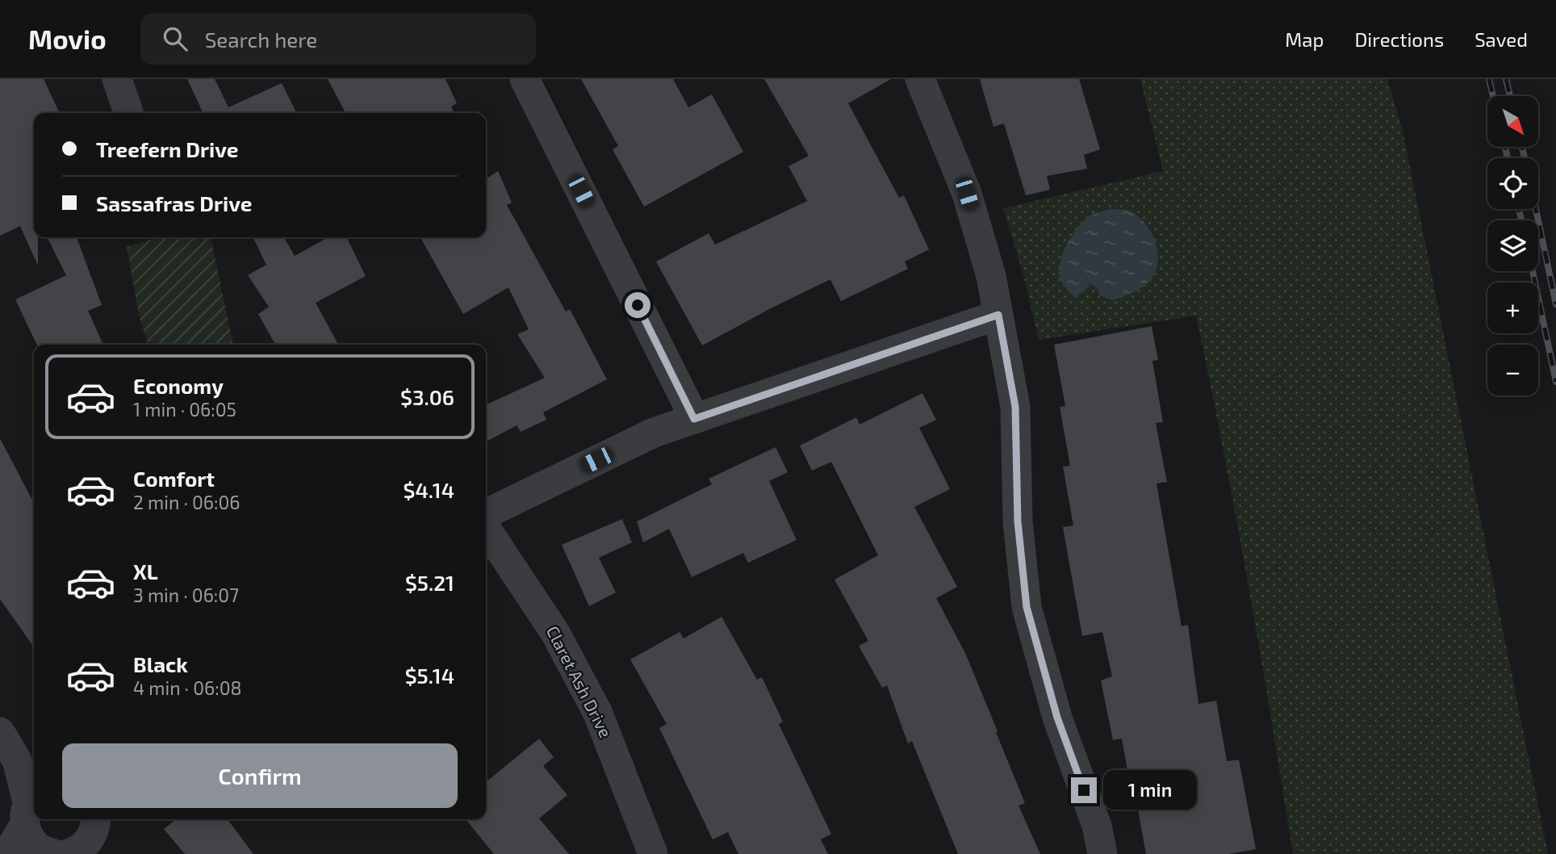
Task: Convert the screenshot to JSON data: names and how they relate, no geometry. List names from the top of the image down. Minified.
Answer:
{"streets":{"street":["Claret Ash Drive"]},"north":"bottom right","page":{"header":"Movio","search":"Search here","nav":["Map","Directions","Saved"],"map_buttons":["+","−"],"banner":["Treefern Drive","Sassafras Drive"],"list":[{"name":"Economy","note":"1 min · 06:05","value":"$3.06"},{"name":"Comfort","note":"2 min · 06:06","value":"$4.14"},{"name":"XL","note":"3 min · 06:07","value":"$5.21"},{"name":"Black","note":"4 min · 06:08","value":"$5.14"}],"buttons":"Confirm","bubble":"1 min"}}
